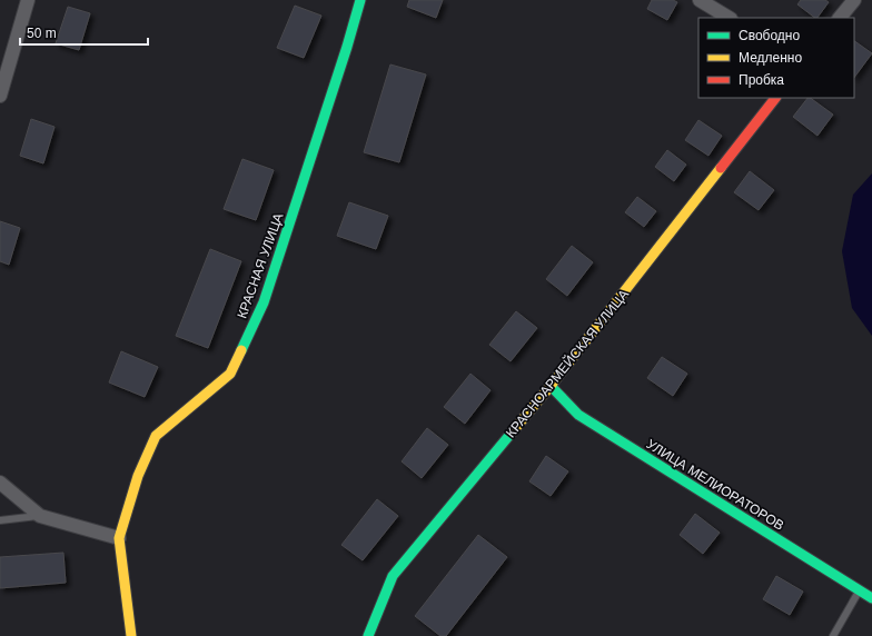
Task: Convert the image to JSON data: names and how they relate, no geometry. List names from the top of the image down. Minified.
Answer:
{"streets":{"street":["КРАСНАЯ УЛИЦА","КРАСНОАРМЕЙСКАЯ УЛИЦА","УЛИЦА МЕЛИОРАТОРОВ"]},"crossings":[["КРАСНОАРМЕЙСКАЯ УЛИЦА","УЛИЦА МЕЛИОРАТОРОВ"]],"legend":["Свободно","Медленно","Пробка"],"scale_bar":"50 m"}
